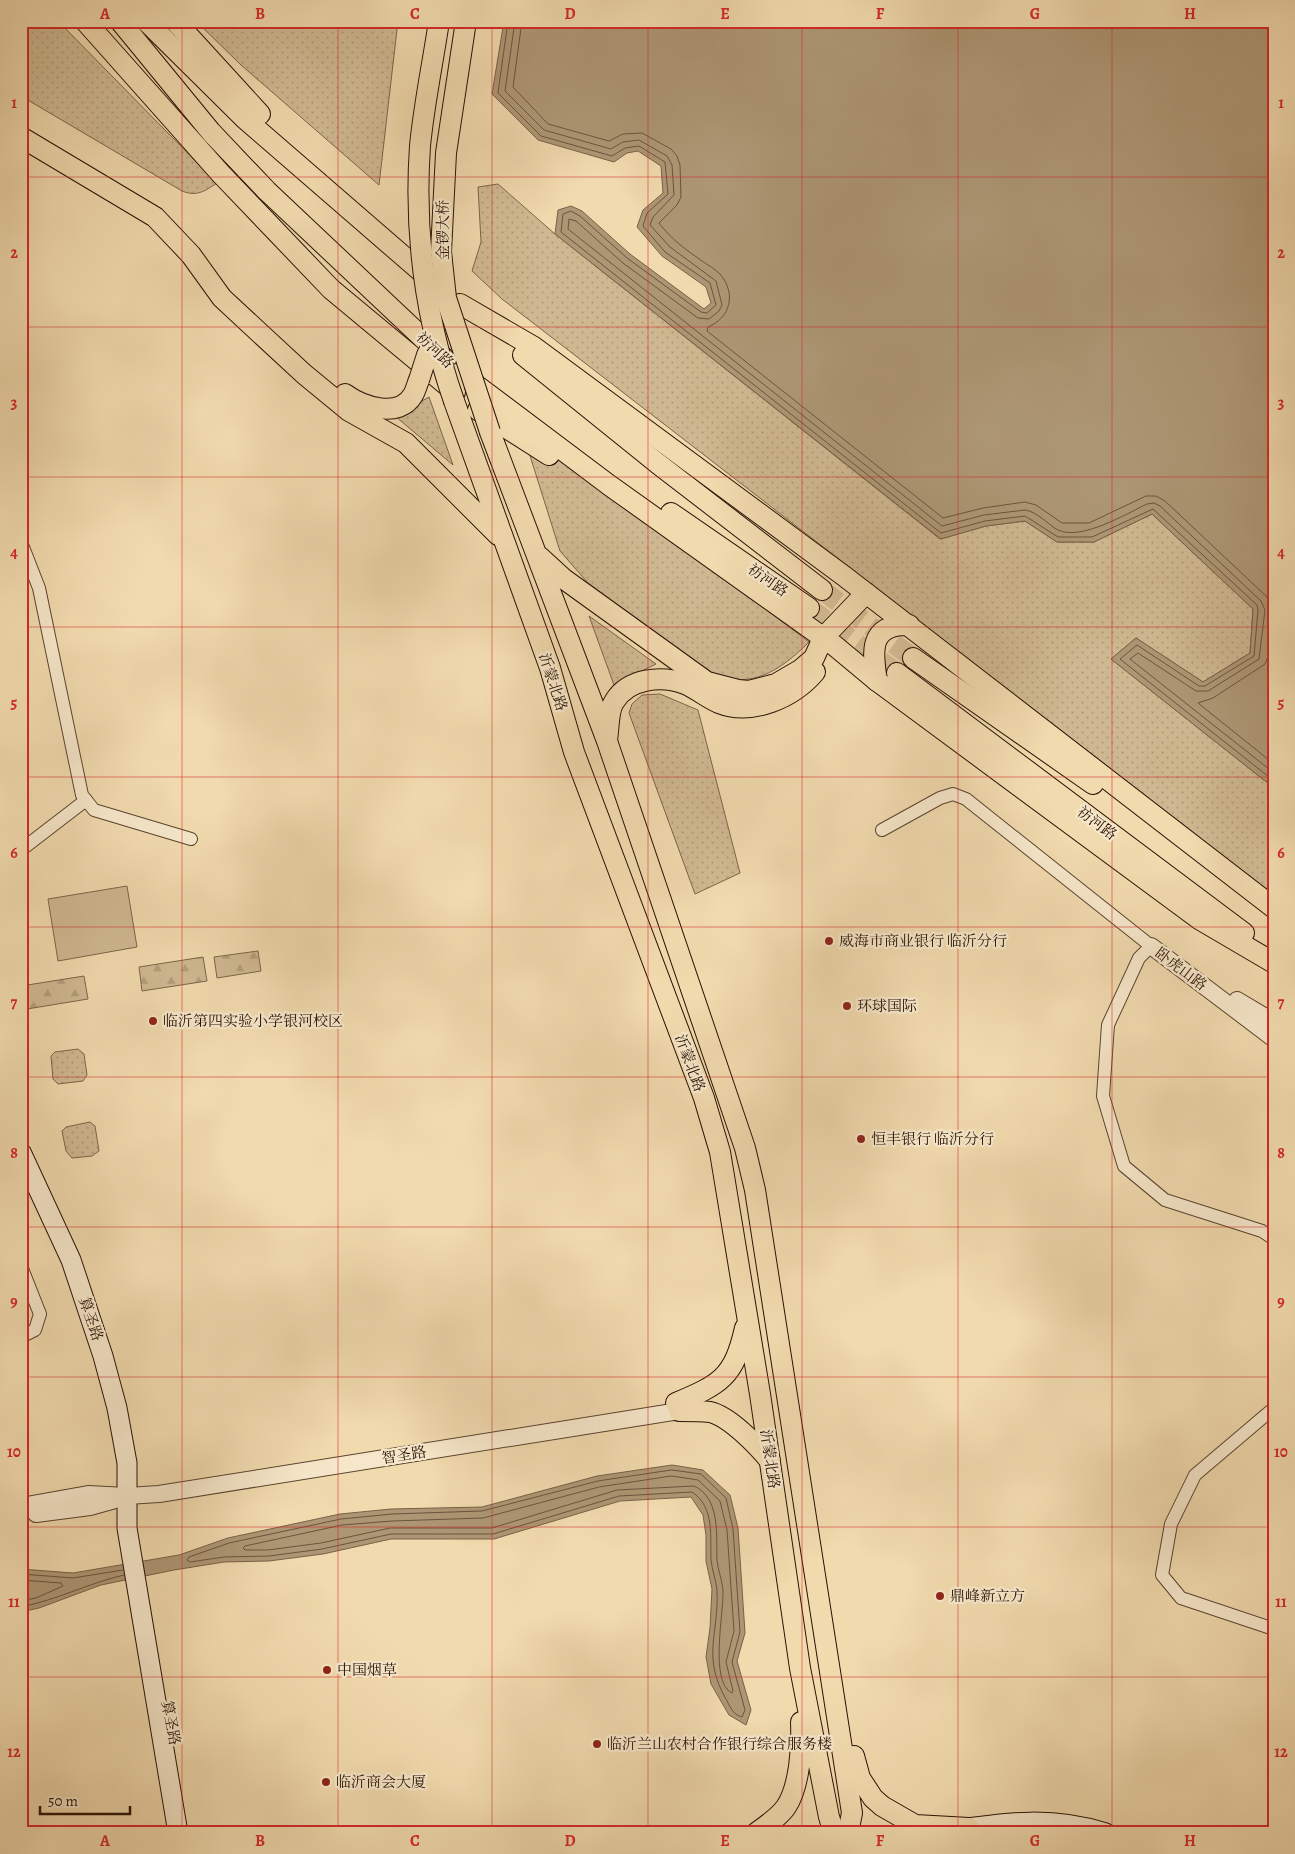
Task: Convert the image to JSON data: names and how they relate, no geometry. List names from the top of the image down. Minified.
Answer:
{"streets":{"main road":["金锣大桥","祊河路","沂蒙北路","算圣路"],"street":["卧虎山路","智圣路"]},"crossings":[["金锣大桥","沂蒙北路"],["算圣路","智圣路"]],"places":["威海市商业银行 临沂分行","环球国际","临沂第四实验小学银河校区","恒丰银行 临沂分行","鼎峰新立方","中国烟草","临沂兰山农村合作银行综合服务楼","临沂商会大厦"],"scale_bar":"50 m","grid":{"columns":["A","B","C","D","E","F","G","H"],"rows":["1","2","3","4","5","6","7","8","9","10","11","12"]}}
